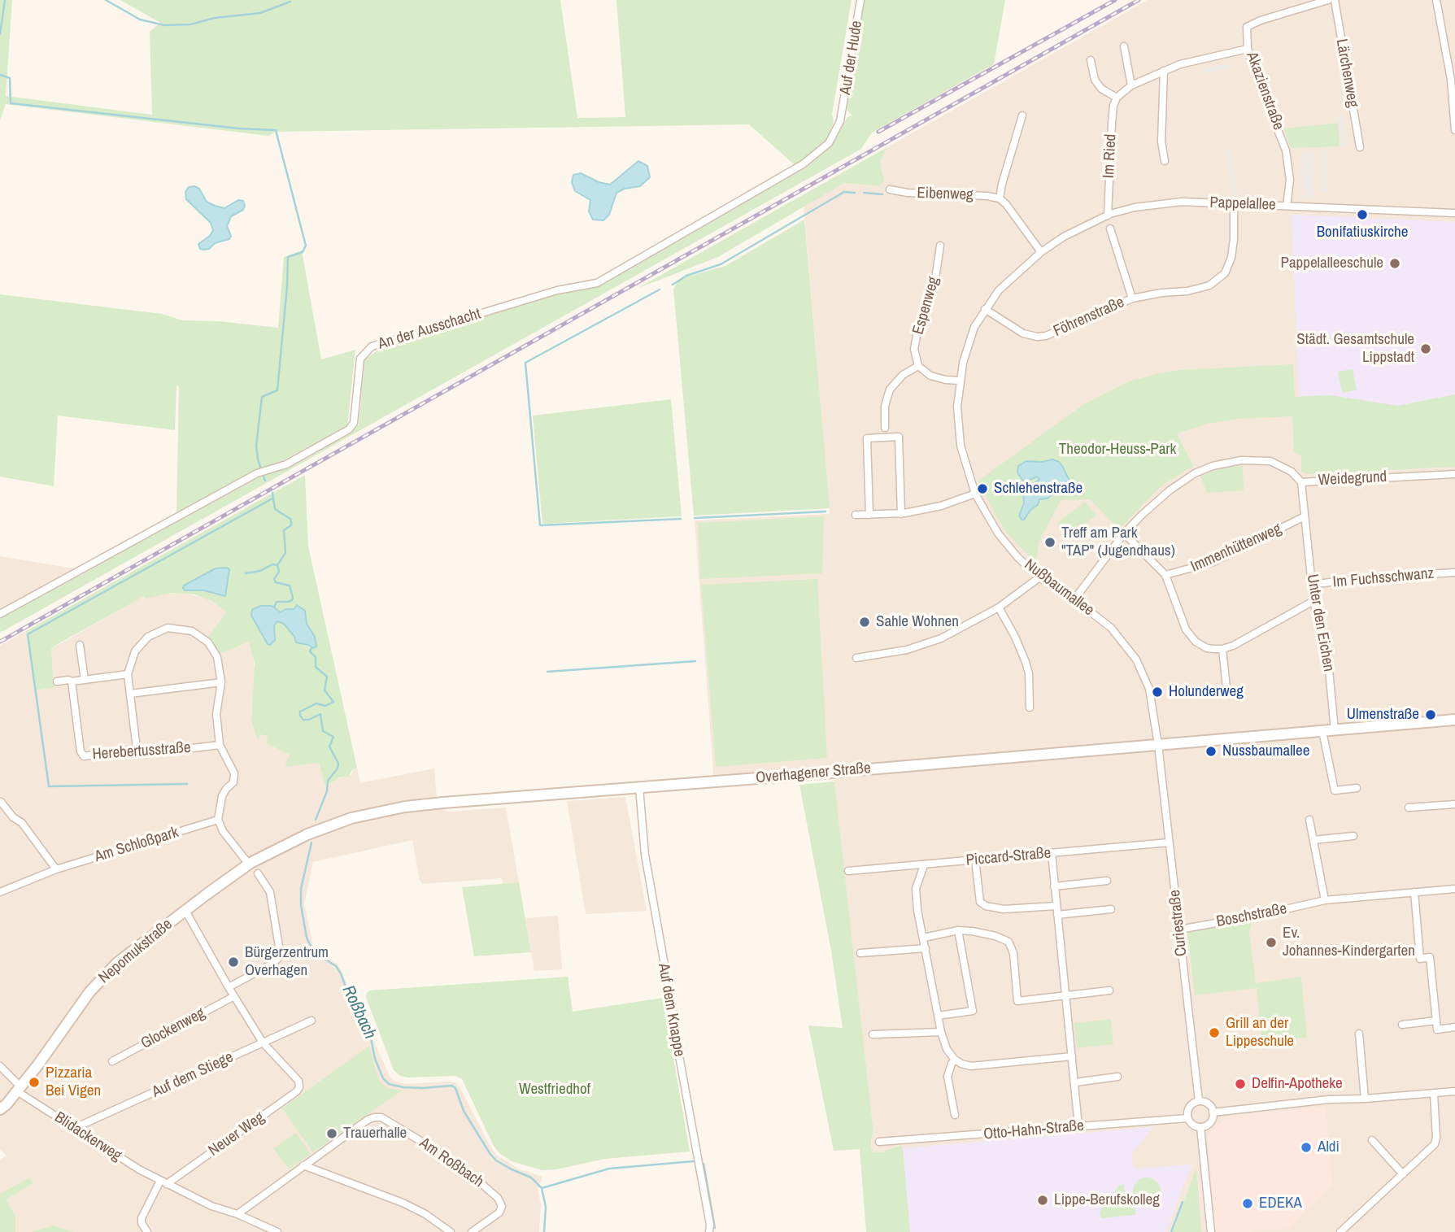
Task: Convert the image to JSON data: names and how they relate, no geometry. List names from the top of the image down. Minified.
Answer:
{"streets":{"main road":["Overhagener Straße","Nepomukstraße"],"street":["Auf der Hude","Lärchenweg","Akazienstraße","Im Ried","Eibenweg","Pappelallee","Espenweg","Föhrenstraße","An der Ausschacht","Weidegrund","Immenhüttenweg","Im Fuchsschwanz","Nußbaumallee","Unter den Eichen","Herebertusstraße","Am Schloßpark","Piccard-Straße","Boschstraße","Curiestraße","Auf dem Knappe","Glockenweg","Auf dem Stiege","Otto-Hahn-Straße","Neuer Weg","Blidackerweg","Am Roßbach"]},"crossings":[["Auf der Hude","An der Ausschacht"],["Akazienstraße","Pappelallee"],["Im Ried","Pappelallee"],["Pappelallee","Föhrenstraße"],["Pappelallee","Nußbaumallee"],["Föhrenstraße","Nußbaumallee"],["Weidegrund","Nußbaumallee"],["Weidegrund","Unter den Eichen"],["Immenhüttenweg","Unter den Eichen"],["Im Fuchsschwanz","Unter den Eichen"],["Nußbaumallee","Overhagener Straße"],["Nußbaumallee","Curiestraße"],["Unter den Eichen","Overhagener Straße"],["Overhagener Straße","Curiestraße"],["Overhagener Straße","Nepomukstraße"],["Overhagener Straße","Auf dem Knappe"],["Piccard-Straße","Curiestraße"],["Boschstraße","Curiestraße"],["Curiestraße","Otto-Hahn-Straße"],["Nepomukstraße","Blidackerweg"],["Auf dem Stiege","Neuer Weg"],["Auf dem Stiege","Blidackerweg"],["Neuer Weg","Blidackerweg"],["Blidackerweg","Am Roßbach"]],"water":["Roßbach"],"parks":["Theodor-Heuss-Park","Westfriedhof"],"places":["Bonifatiuskirche","Pappelalleeschule","Städt. Gesamtschule Lippstadt","Schlehenstraße","Treff am Park \"TAP\" (Jugendhaus)","Sahle Wohnen","Holunderweg","Ulmenstraße","Nussbaumallee","Ev. Johannes-Kindergarten","Bürgerzentrum Overhagen","Grill an der Lippeschule","Pizzaria Bei Vigen","Delfin-Apotheke","Trauerhalle","Aldi","Lippe-Berufskolleg","EDEKA"]}
